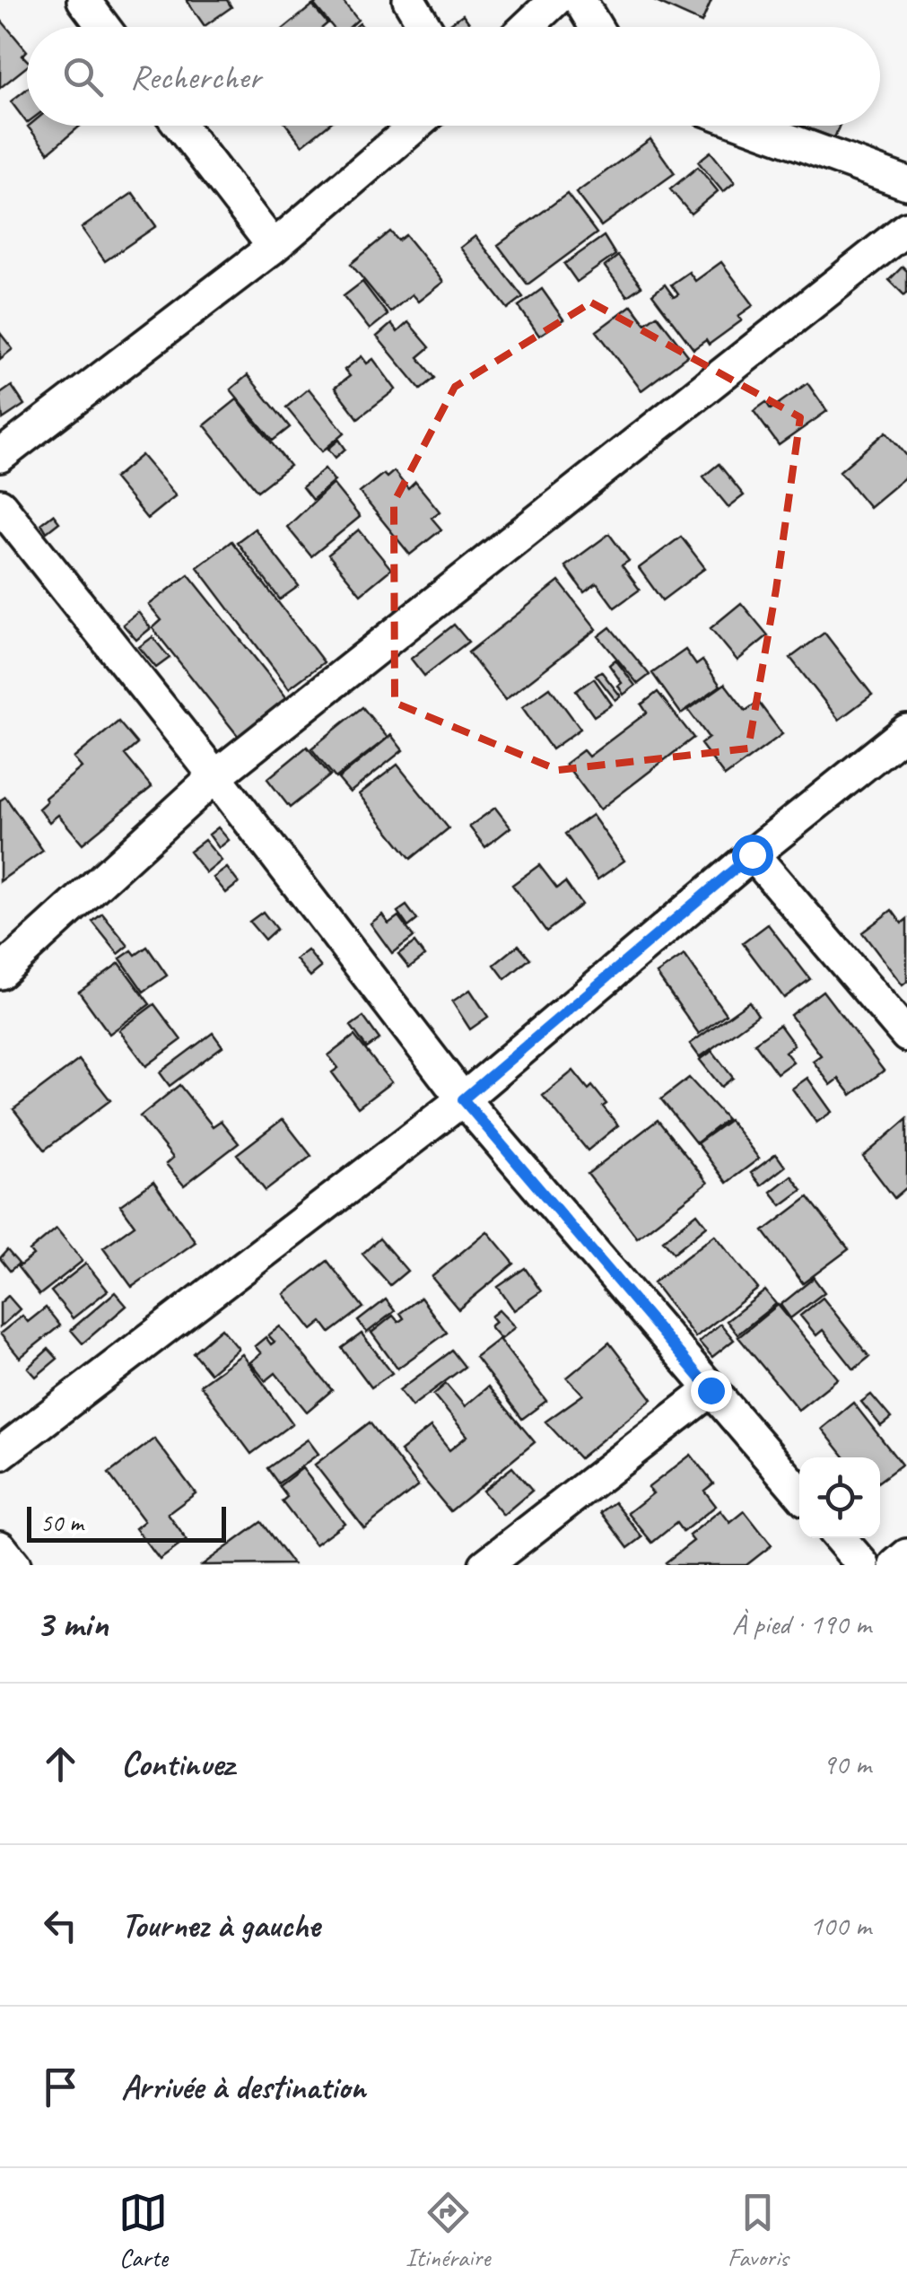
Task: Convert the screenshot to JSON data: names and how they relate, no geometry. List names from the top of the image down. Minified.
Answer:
{"scale_bar":"50 m","page":{"search":"Rechercher","scale":"50 m","heading":["3 min","À pied · 190 m"],"list":[["Continuez","90 m"],["Tournez à gauche","100 m"],"Arrivée à destination"],"nav":["Carte","Itinéraire","Favoris"]}}
